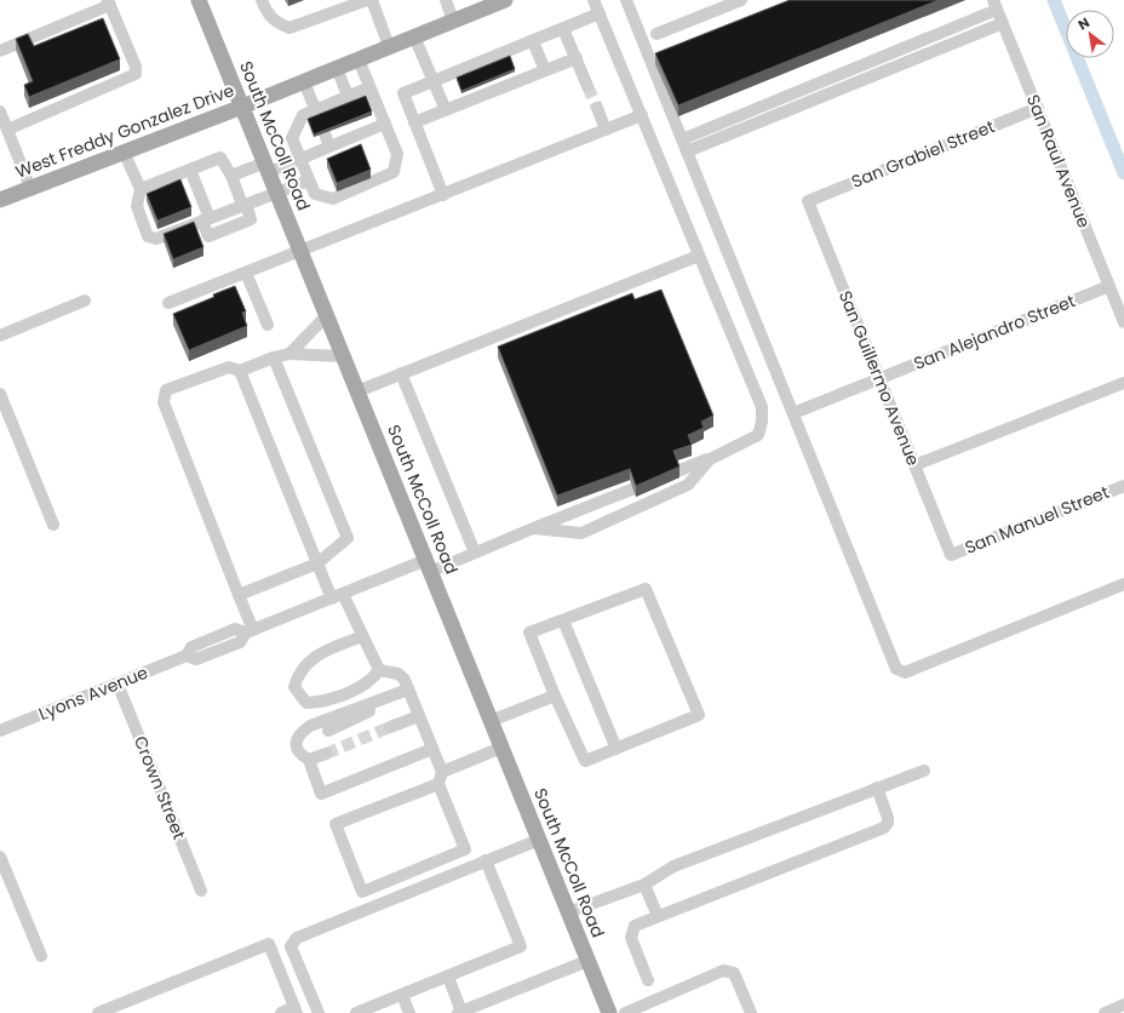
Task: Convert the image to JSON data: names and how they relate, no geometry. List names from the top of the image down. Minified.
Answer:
{"streets":{"main road":["West Freddy Gonzalez Drive","South McColl Road"],"street":["San Grabiel Street","San Raul Avenue","San Alejandro Street","San Guillermo Avenue","San Manuel Street","Lyons Avenue","Crown Street"]},"crossings":[["West Freddy Gonzalez Drive","South McColl Road"],["South McColl Road","Lyons Avenue"],["San Grabiel Street","San Raul Avenue"],["San Grabiel Street","San Guillermo Avenue"],["San Raul Avenue","San Alejandro Street"],["San Alejandro Street","San Guillermo Avenue"],["San Guillermo Avenue","San Manuel Street"],["Lyons Avenue","Crown Street"]],"north":"top left"}
